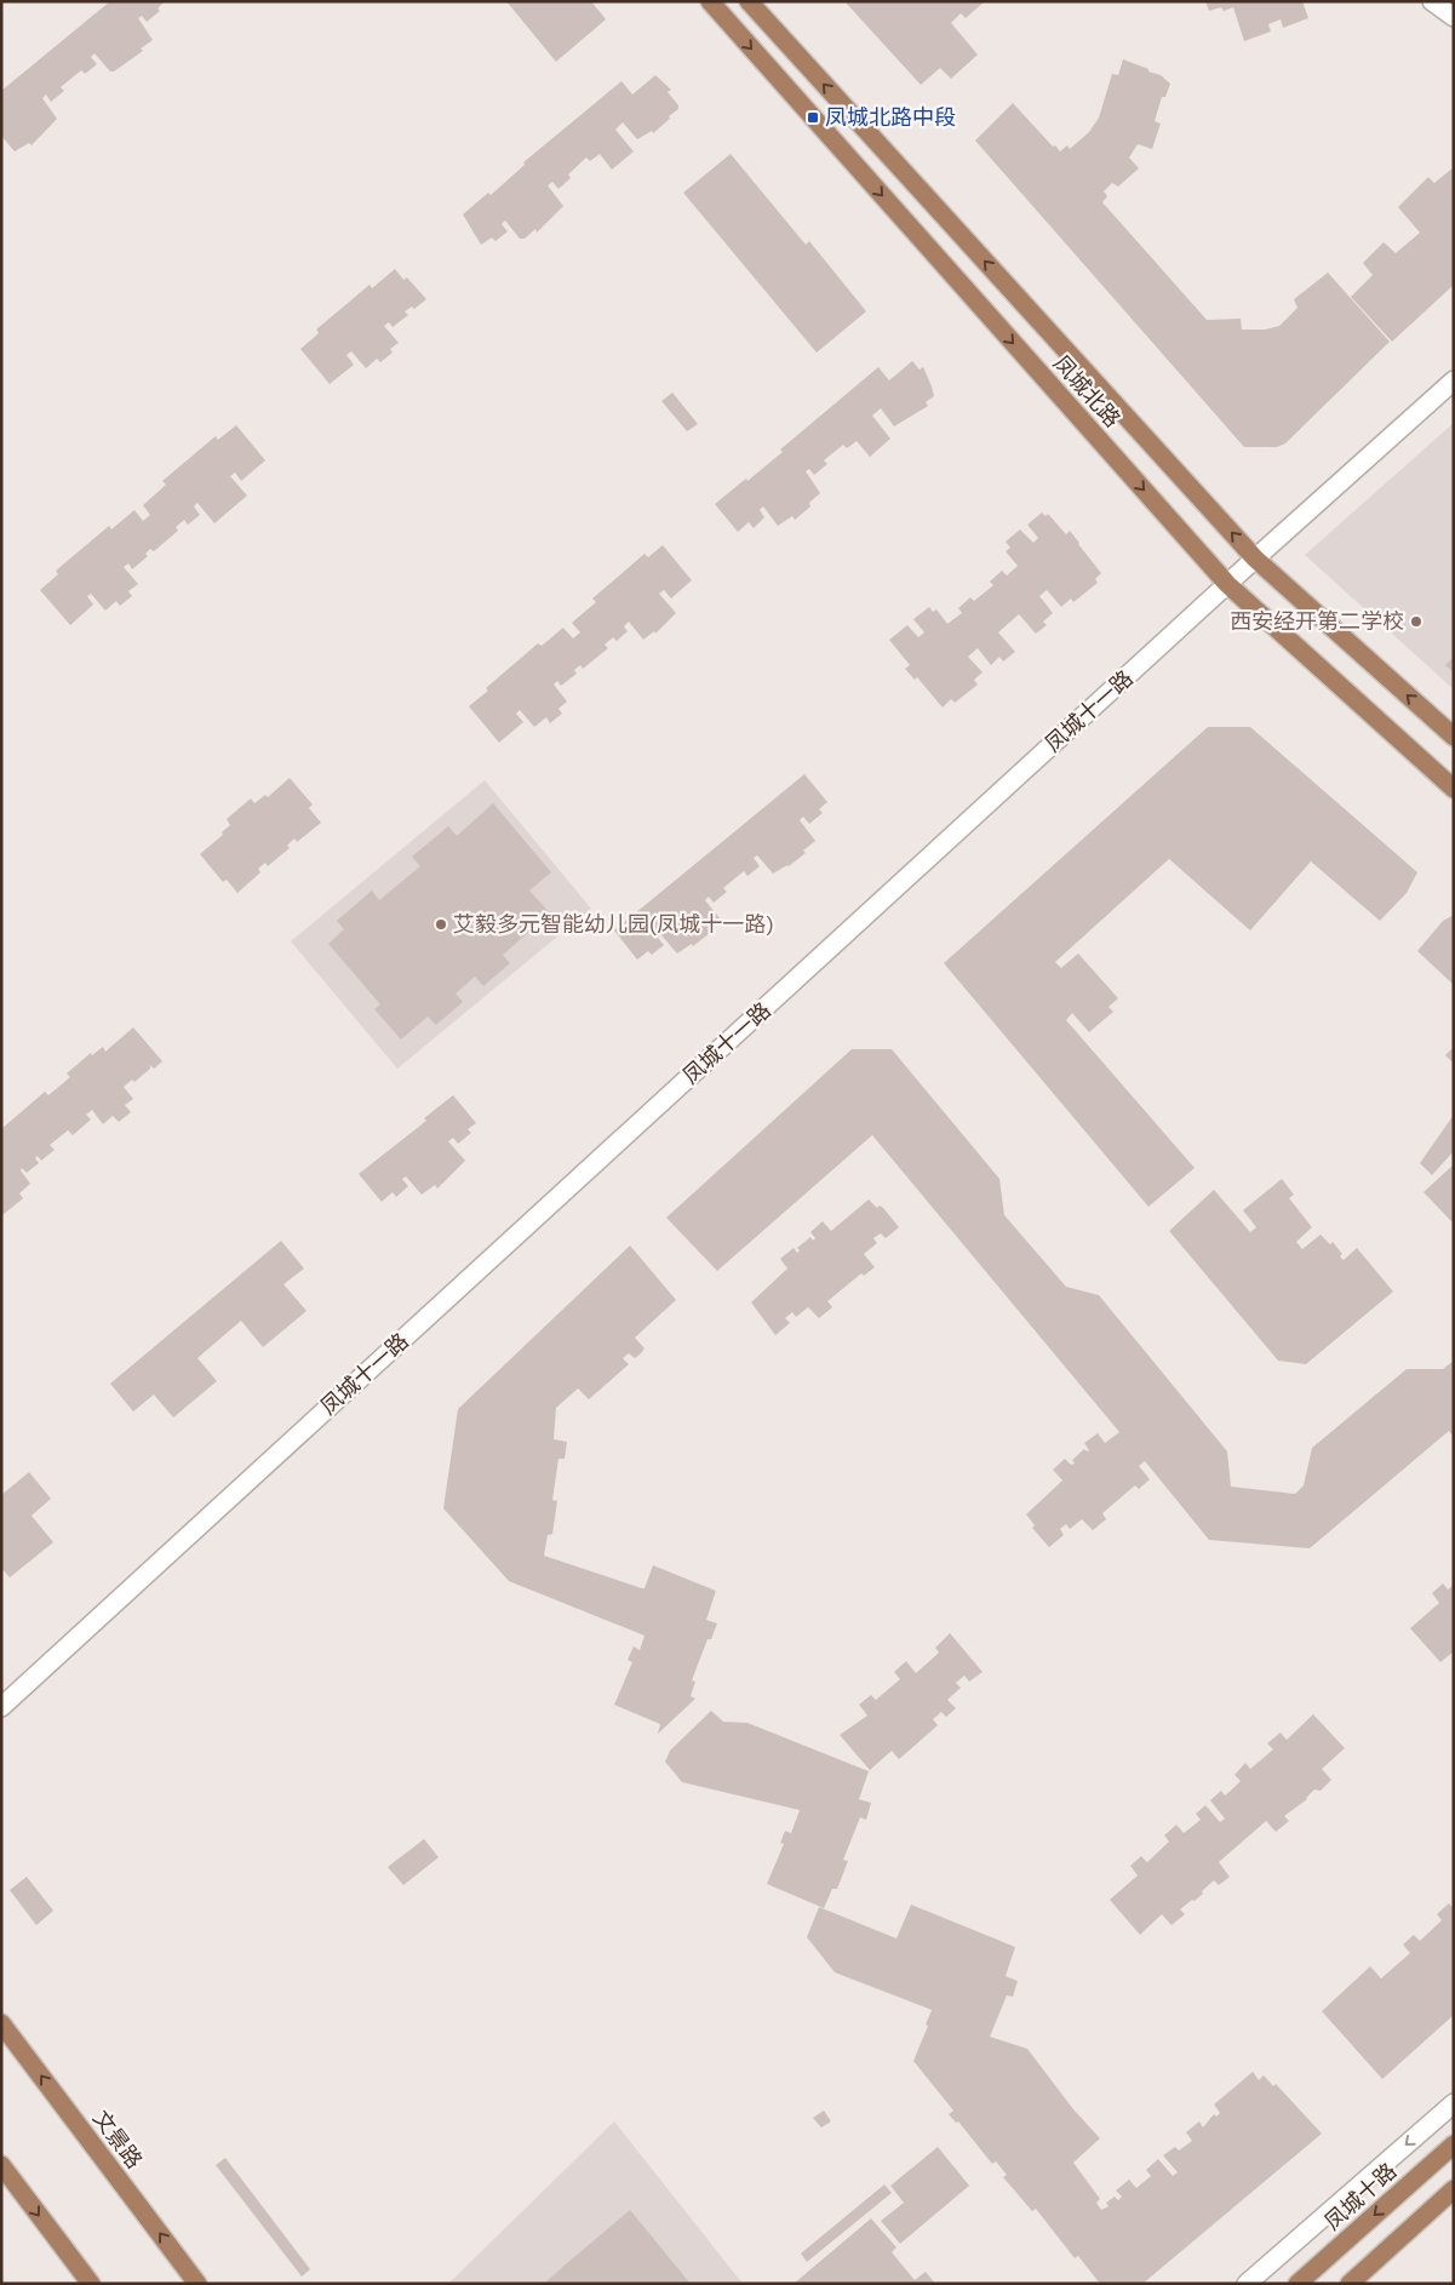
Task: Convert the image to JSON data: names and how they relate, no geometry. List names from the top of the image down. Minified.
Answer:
{"streets":{"main road":["凤城北路","文景路","凤城十路"],"street":["凤城十一路"]},"crossings":[["凤城北路","凤城十一路"]],"places":{"transit":["凤城北路中段"],"other":["西安经开第二学校","艾毅多元智能幼儿园(凤城十一路)"]}}
